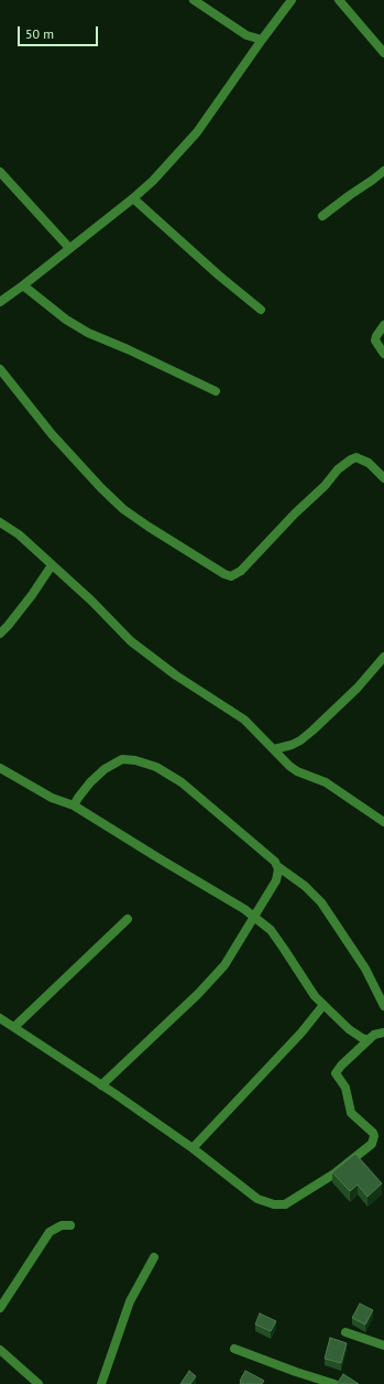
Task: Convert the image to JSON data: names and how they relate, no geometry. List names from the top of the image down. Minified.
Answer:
{"scale_bar":"50 m"}
